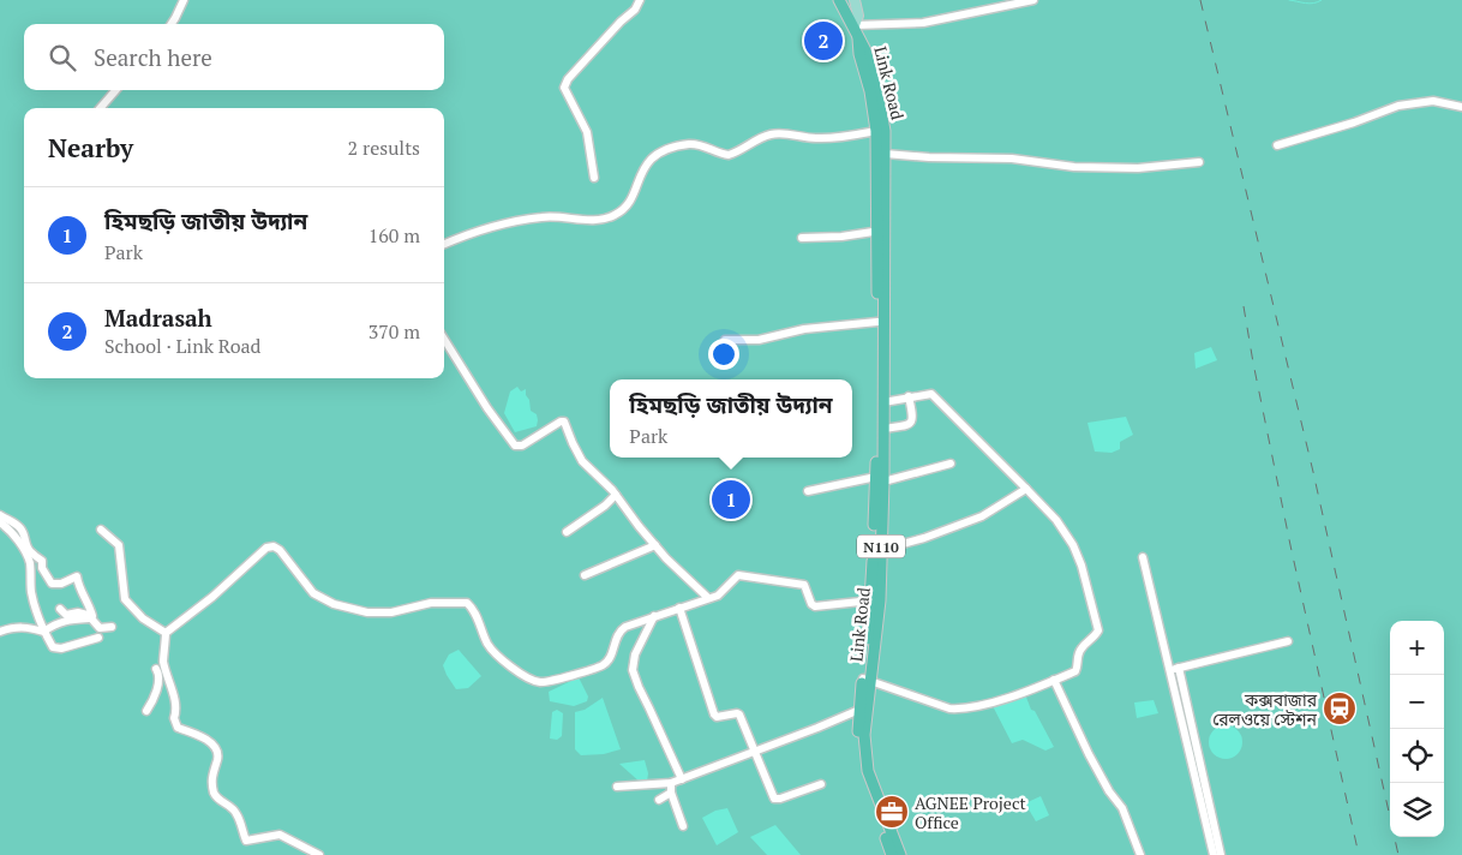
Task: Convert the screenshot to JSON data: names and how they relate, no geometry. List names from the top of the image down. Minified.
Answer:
{"streets":{"highway":["Link Road","N110"]},"crossings":[["Link Road","N110"]],"places":{"station":["কক্সবাজার রেলওয়ে স্টেশন"],"office":["AGNEE Project Office"]},"page":{"pins":["2","1"],"search":"Search here","heading":["Nearby","2 results"],"list":[{"mark":"1","name":"হিমছড়ি জাতীয় উদ্যান","note":"Park","value":"160 m"},{"mark":"2","name":"Madrasah","note":"School · Link Road","value":"370 m"}],"popup":["হিমছড়ি জাতীয় উদ্যান","Park"],"map_buttons":["+","−"]}}
